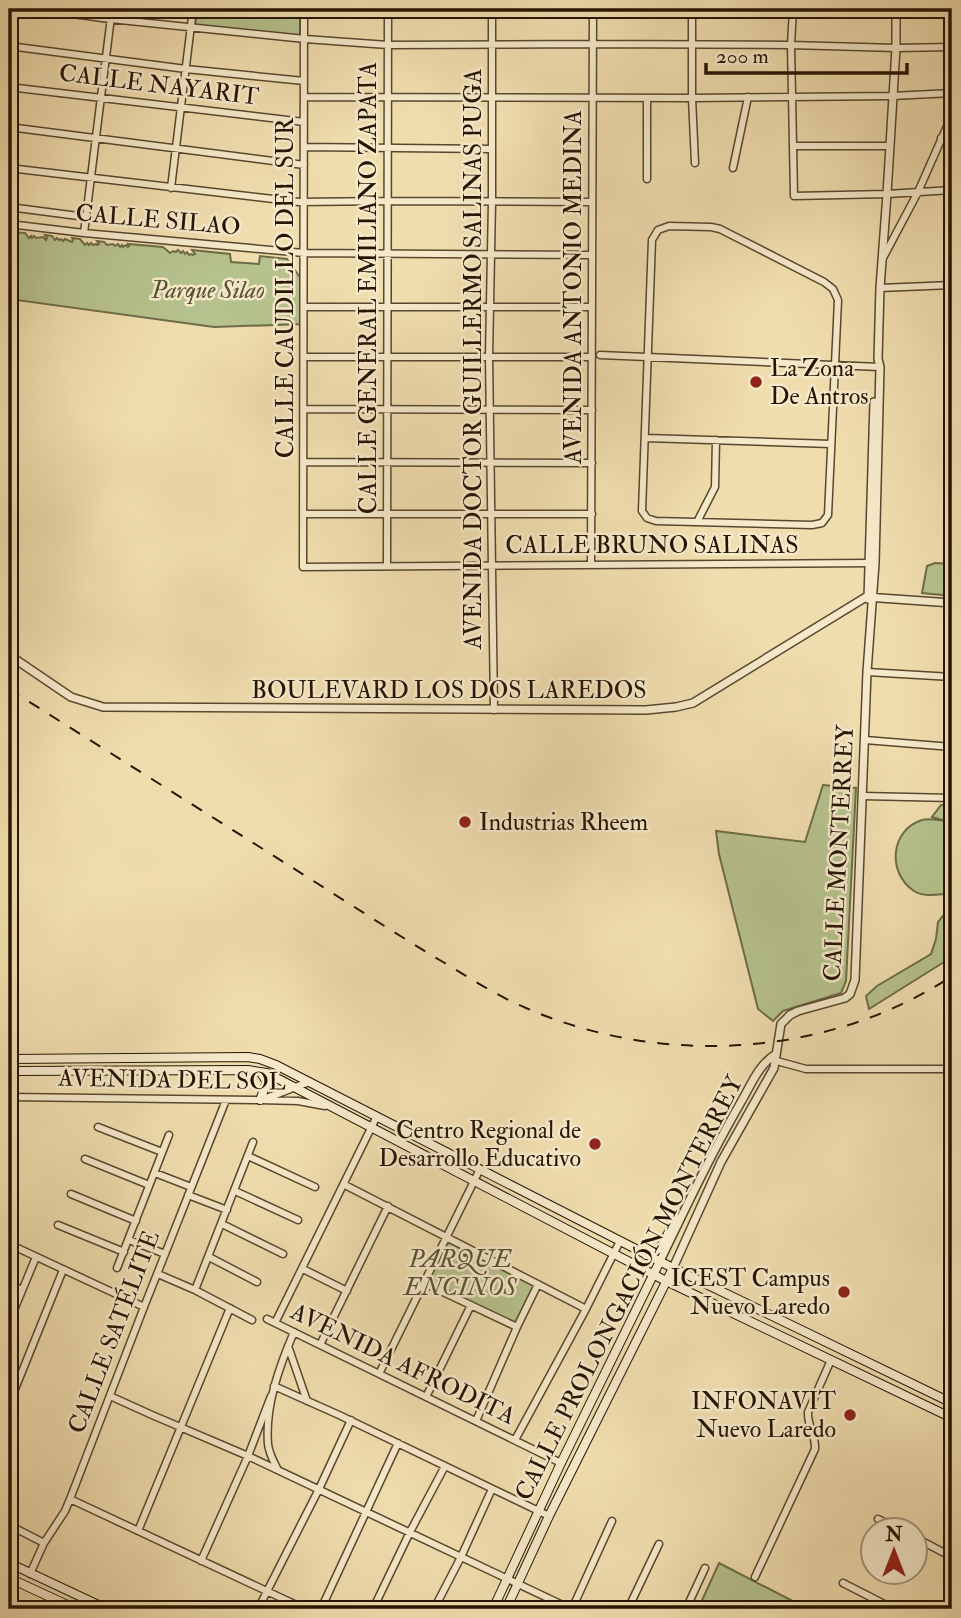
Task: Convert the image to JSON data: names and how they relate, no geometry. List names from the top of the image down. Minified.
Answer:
{"streets":{"main road":["CALLE PROLONGACIÓN MONTERREY"],"street":["CALLE NAYARIT","CALLE SILAO","AVENIDA ANTONIO MEDINA","CALLE CAUDILLO DEL SUR","CALLE GENERAL EMILIANO ZAPATA","AVENIDA DOCTOR GUILLERMO SALINAS PUGA","CALLE BRUNO SALINAS","BOULEVARD LOS DOS LAREDOS","CALLE MONTERREY","AVENIDA DEL SOL","CALLE SATÉLITE","AVENIDA AFRODITA"]},"crossings":[["CALLE NAYARIT","CALLE CAUDILLO DEL SUR"],["CALLE SILAO","AVENIDA ANTONIO MEDINA"],["CALLE SILAO","CALLE CAUDILLO DEL SUR"],["CALLE SILAO","CALLE GENERAL EMILIANO ZAPATA"],["CALLE SILAO","AVENIDA DOCTOR GUILLERMO SALINAS PUGA"],["AVENIDA ANTONIO MEDINA","CALLE BRUNO SALINAS"],["CALLE CAUDILLO DEL SUR","CALLE BRUNO SALINAS"],["CALLE GENERAL EMILIANO ZAPATA","CALLE BRUNO SALINAS"],["AVENIDA DOCTOR GUILLERMO SALINAS PUGA","CALLE BRUNO SALINAS"],["AVENIDA DOCTOR GUILLERMO SALINAS PUGA","BOULEVARD LOS DOS LAREDOS"],["CALLE BRUNO SALINAS","CALLE MONTERREY"],["BOULEVARD LOS DOS LAREDOS","CALLE MONTERREY"],["CALLE MONTERREY","CALLE PROLONGACIÓN MONTERREY"],["AVENIDA DEL SOL","CALLE SATÉLITE"],["CALLE PROLONGACIÓN MONTERREY","AVENIDA AFRODITA"],["CALLE SATÉLITE","AVENIDA AFRODITA"]],"parks":["Parque Silao","PARQUE ENCINOS"],"places":["La Zona De Antros","Industrias Rheem","Centro Regional de Desarrollo Educativo","ICEST Campus Nuevo Laredo","INFONAVIT Nuevo Laredo"],"scale_bar":"200 m","north":"top"}
